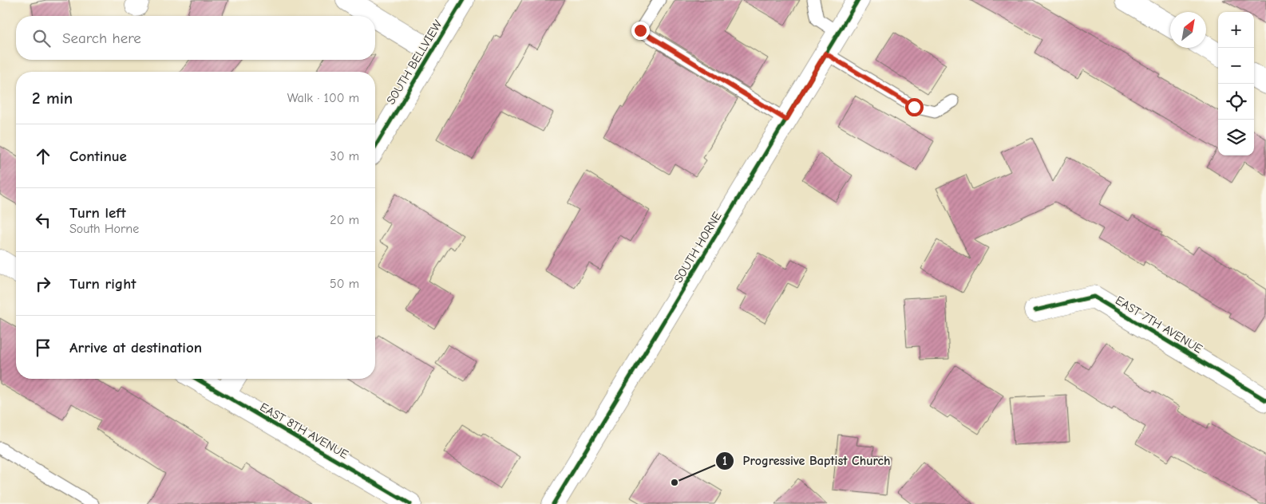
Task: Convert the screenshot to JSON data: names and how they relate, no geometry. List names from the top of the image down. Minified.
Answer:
{"streets":{"street":["SOUTH BELLVIEW","SOUTH HORNE","EAST 7TH AVENUE","EAST 8TH AVENUE"]},"places":["Progressive Baptist Church"],"north":"top right","page":{"map_buttons":["+","−"],"search":"Search here","heading":["2 min","Walk · 100 m"],"list":[["Continue","30 m"],["Turn left","South Horne","20 m"],["Turn right","50 m"],"Arrive at destination"]}}
